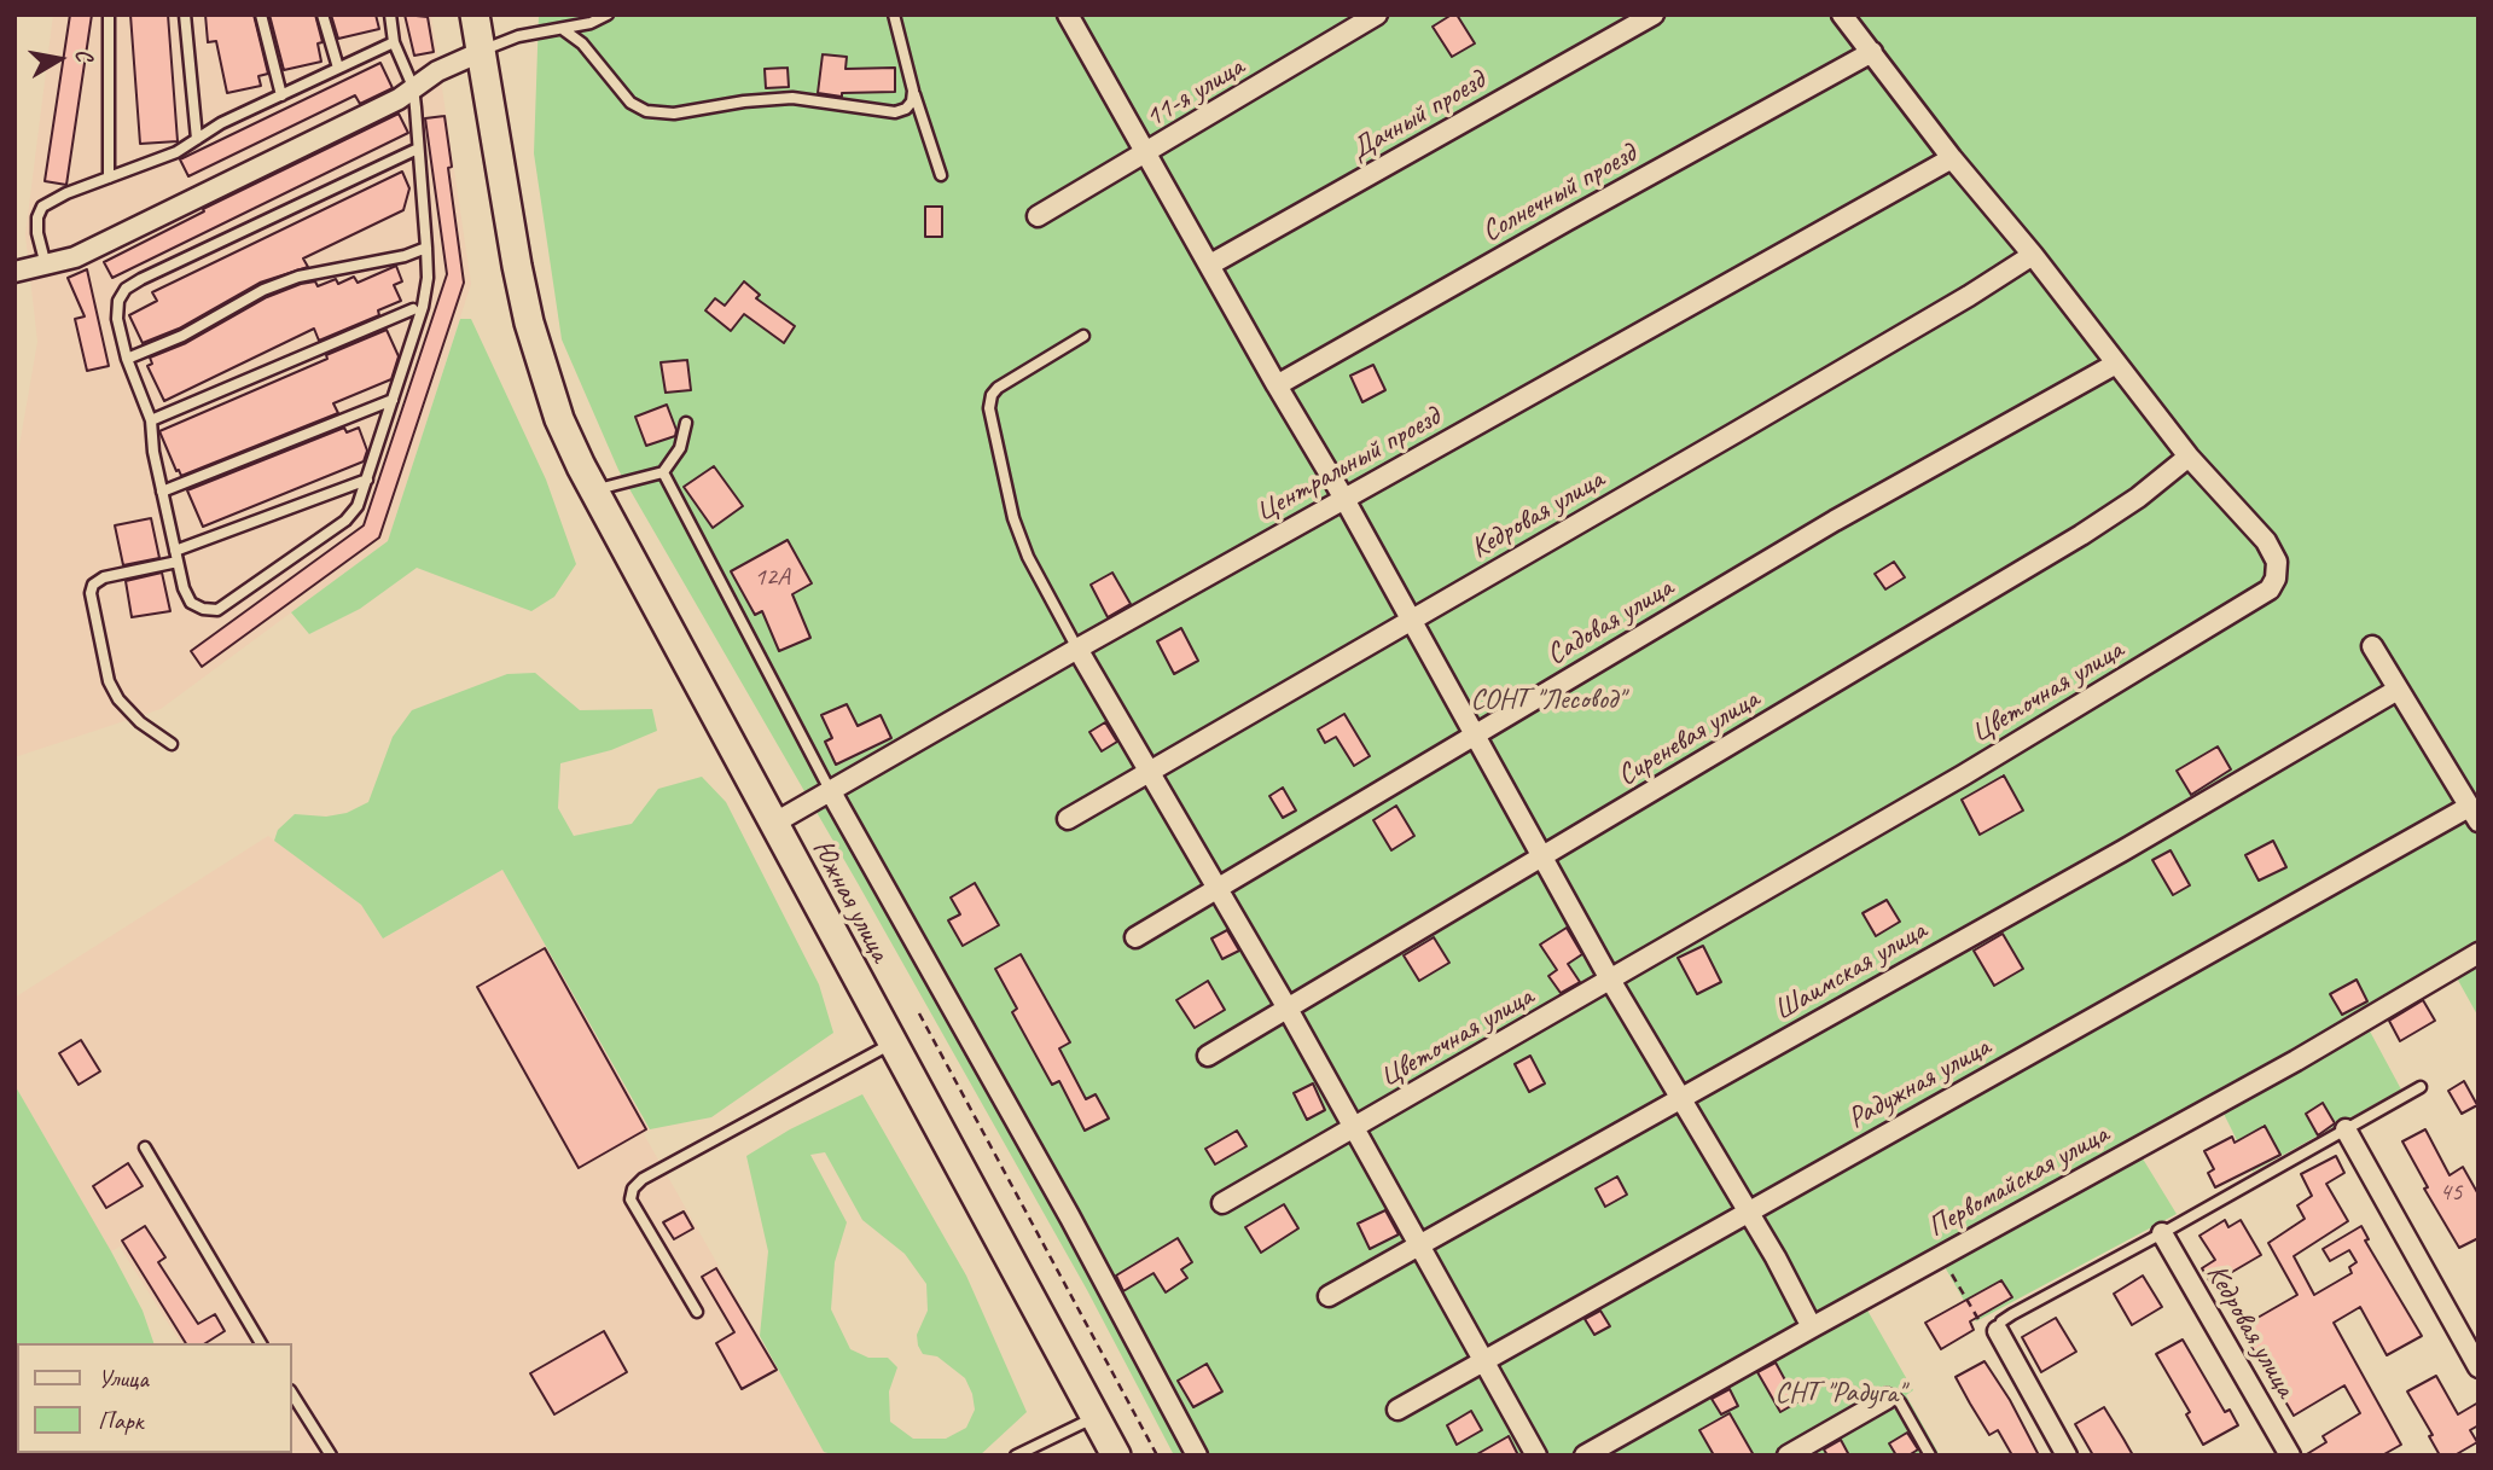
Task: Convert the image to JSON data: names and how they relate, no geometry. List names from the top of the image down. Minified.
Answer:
{"streets":{"main road":["Южная улица"],"street":["11-я улица","Дачный проезд","Солнечный проезд","Центральный проезд","Кедровая улица","Садовая улица","Цветочная улица","Сиреневая улица","Шаимская улица","Радужная улица","Первомайская улица"]},"crossings":[["Солнечный проезд","Цветочная улица"],["Центральный проезд","Цветочная улица"],["Центральный проезд","Южная улица"],["Кедровая улица","Цветочная улица"],["Садовая улица","Цветочная улица"],["Цветочная улица","Сиреневая улица"]],"parks":["СОНТ \"Лесовод\"","СНТ \"Радуга\""],"house_numbers":["12А","45"],"legend":["Улица","Парк"],"north":"right"}
